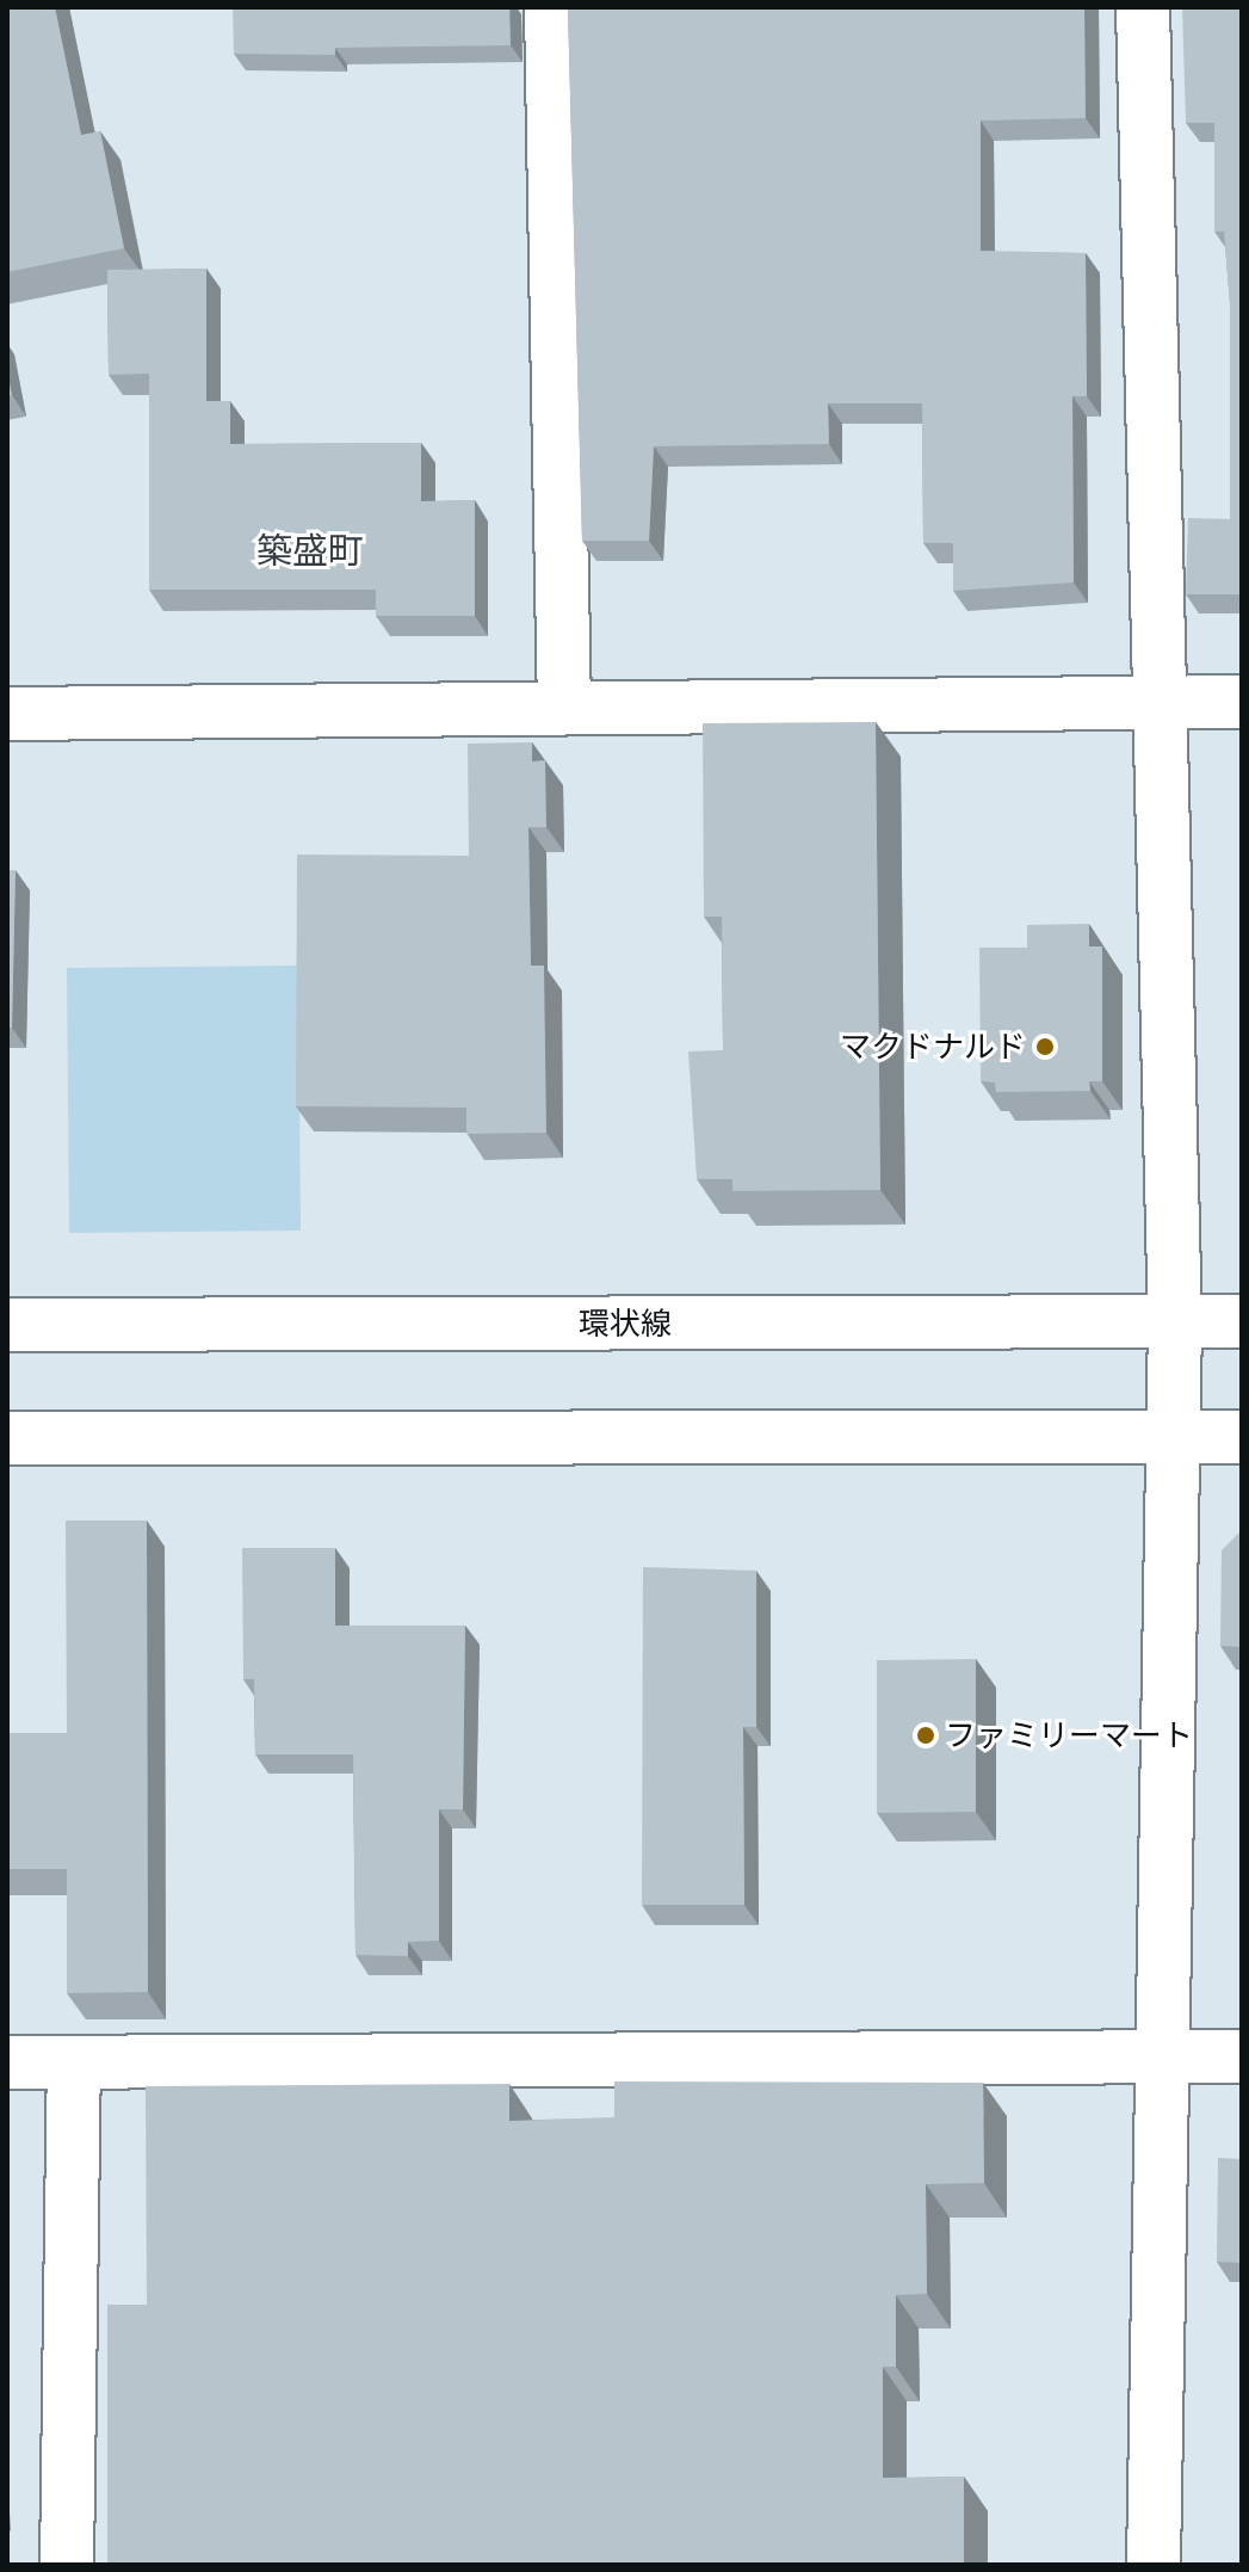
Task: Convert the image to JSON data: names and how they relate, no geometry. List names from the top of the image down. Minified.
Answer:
{"streets":{"street":["環状線"]},"districts":["築盛町"],"places":["マクドナルド","ファミリーマート"]}
